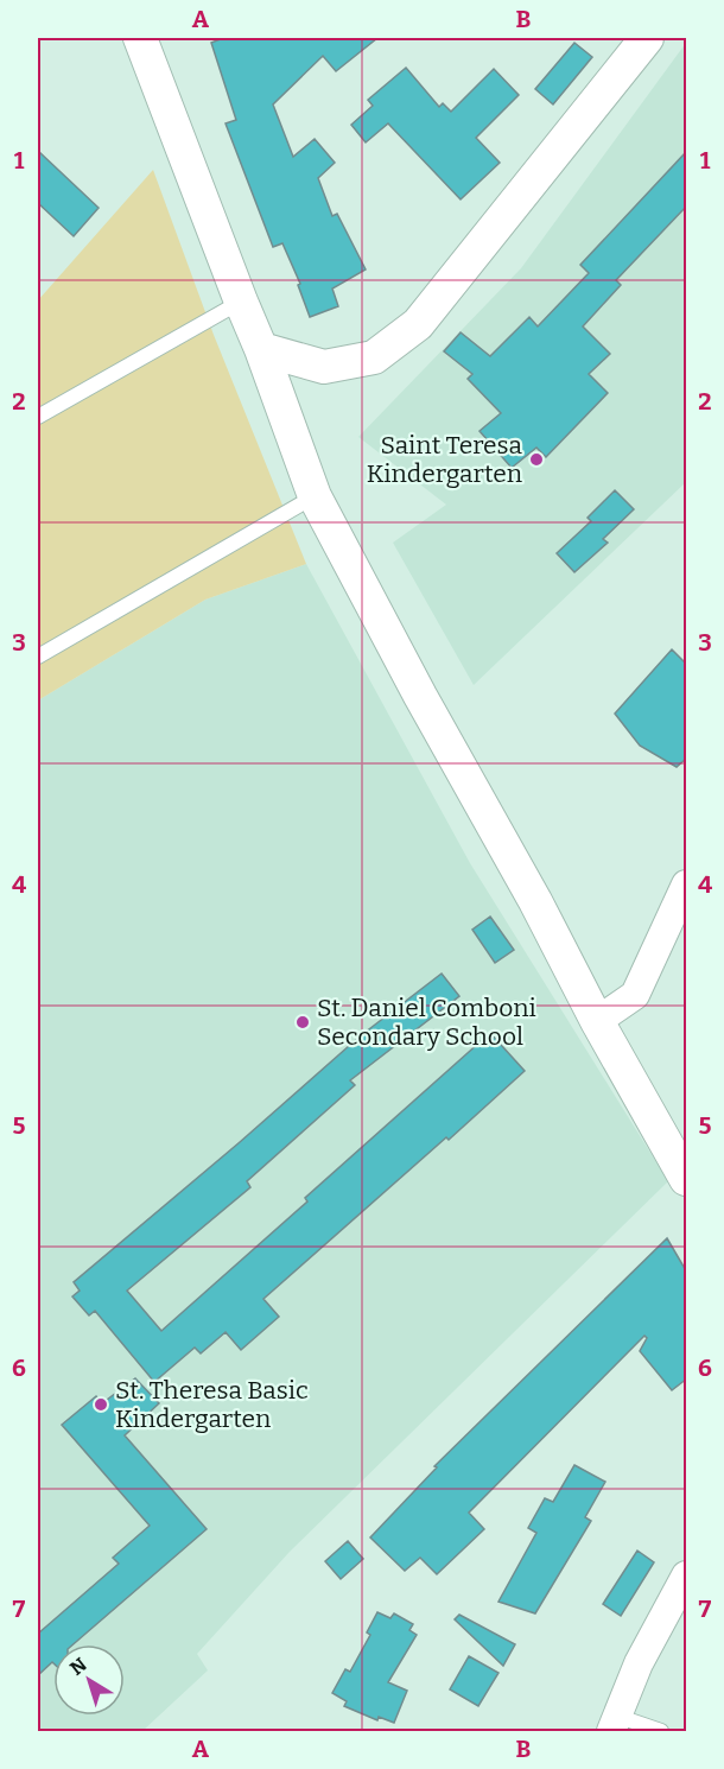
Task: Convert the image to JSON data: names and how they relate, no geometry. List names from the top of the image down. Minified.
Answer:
{"places":["Saint Teresa Kindergarten","St. Daniel Comboni Secondary School","St. Theresa Basic Kindergarten"],"north":"top left","grid":{"columns":["A","B"],"rows":["1","2","3","4","5","6","7"]}}
